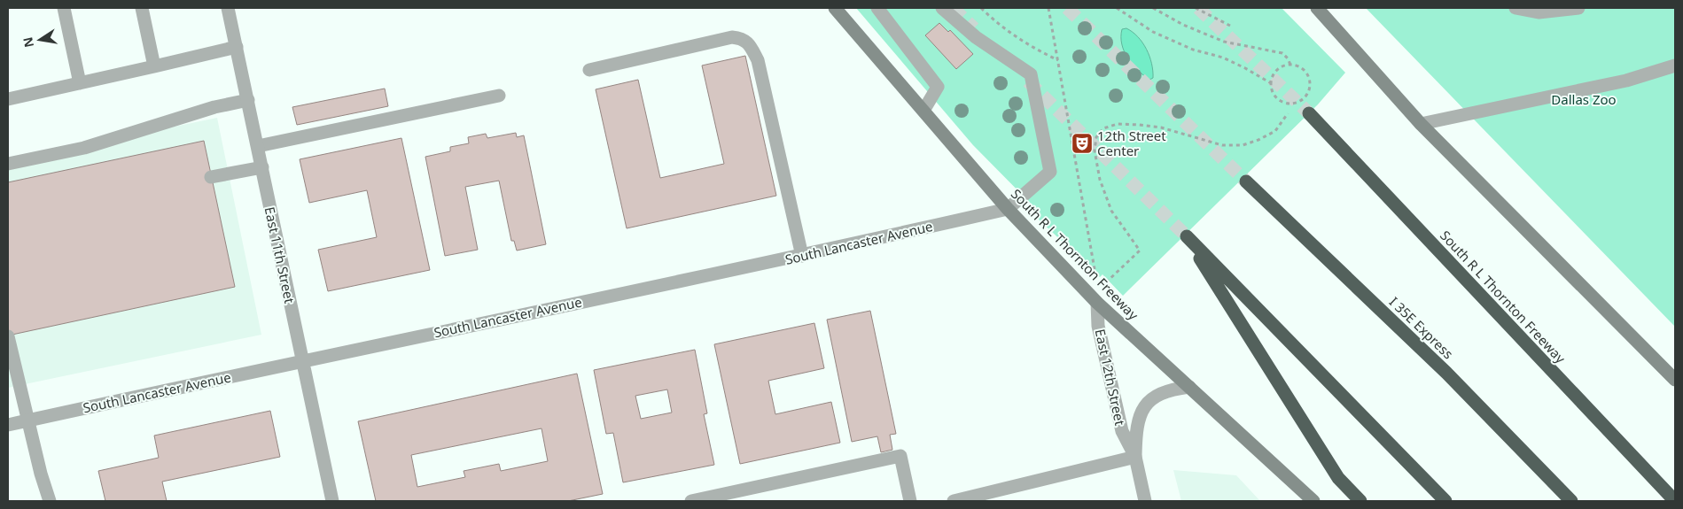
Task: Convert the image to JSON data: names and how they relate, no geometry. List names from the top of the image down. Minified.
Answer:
{"streets":{"highway":["South R L Thornton Freeway","I 35E Express"],"street":["South Lancaster Avenue","East 11th Street","East 12th Street"]},"crossings":[["South Lancaster Avenue","South R L Thornton Freeway"],["South Lancaster Avenue","East 11th Street"],["South R L Thornton Freeway","East 12th Street"]],"parks":["Dallas Zoo"],"places":{"theatre":["12th Street Center"]},"north":"left"}
